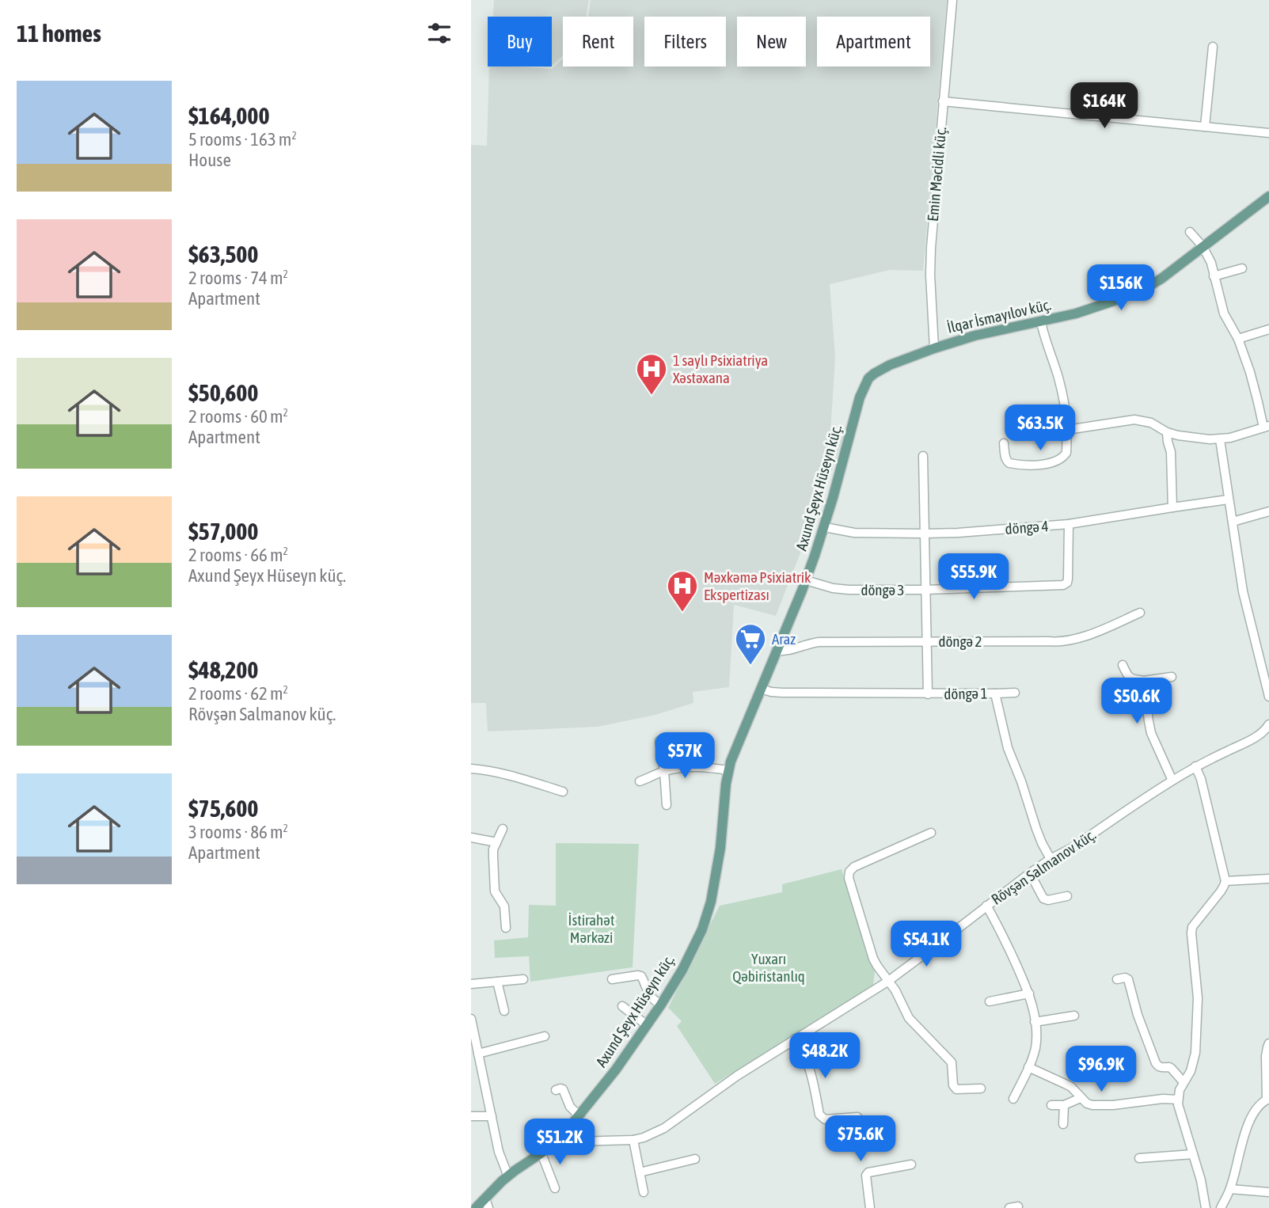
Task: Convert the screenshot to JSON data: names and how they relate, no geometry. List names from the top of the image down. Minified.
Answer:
{"streets":{"main road":["İlqar İsmayılov küç.","Axund Şeyx Hüseyn küç."],"street":["Emin Məcidli küç.","döngə 4","döngə 3","döngə 2","döngə 1","Rövşən Salmanov küç."]},"crossings":[["Emin Məcidli küç.","İlqar İsmayılov küç."],["Emin Məcidli küç.","Axund Şeyx Hüseyn küç."],["İlqar İsmayılov küç.","Axund Şeyx Hüseyn küç."],["Axund Şeyx Hüseyn küç.","döngə 4"],["Axund Şeyx Hüseyn küç.","döngə 3"],["Axund Şeyx Hüseyn küç.","döngə 2"],["Axund Şeyx Hüseyn küç.","döngə 1"],["Axund Şeyx Hüseyn küç.","Rövşən Salmanov küç."],["döngə 4","döngə 3"],["döngə 1","Rövşən Salmanov küç."]],"parks":["İstirahət Mərkəzi","Yuxarı Qəbiristanlıq"],"places":{"hospital":["1 saylı Psixiatriya Xəstəxana","Məxkəmə Psixiatrik Ekspertizası"],"supermarket":["Araz"]},"page":{"heading":"11 homes","chip":["Buy","Rent","Filters","New","Apartment"],"list":[{"name":"$164,000","note":"5 rooms · 163 m² · House"},{"name":"$63,500","note":"2 rooms · 74 m² · Apartment"},{"name":"$50,600","note":"2 rooms · 60 m² · Apartment"},{"name":"$57,000","note":"2 rooms · 66 m² · Axund Şeyx Hüseyn küç."},{"name":"$48,200","note":"2 rooms · 62 m² · Rövşən Salmanov küç."},{"name":"$75,600","note":"3 rooms · 86 m² · Apartment"}],"price":["$164K","$156K","$63.5K","$55.9K","$50.6K","$57K","$54.1K","$48.2K","$96.9K","$75.6K","$51.2K"]}}
